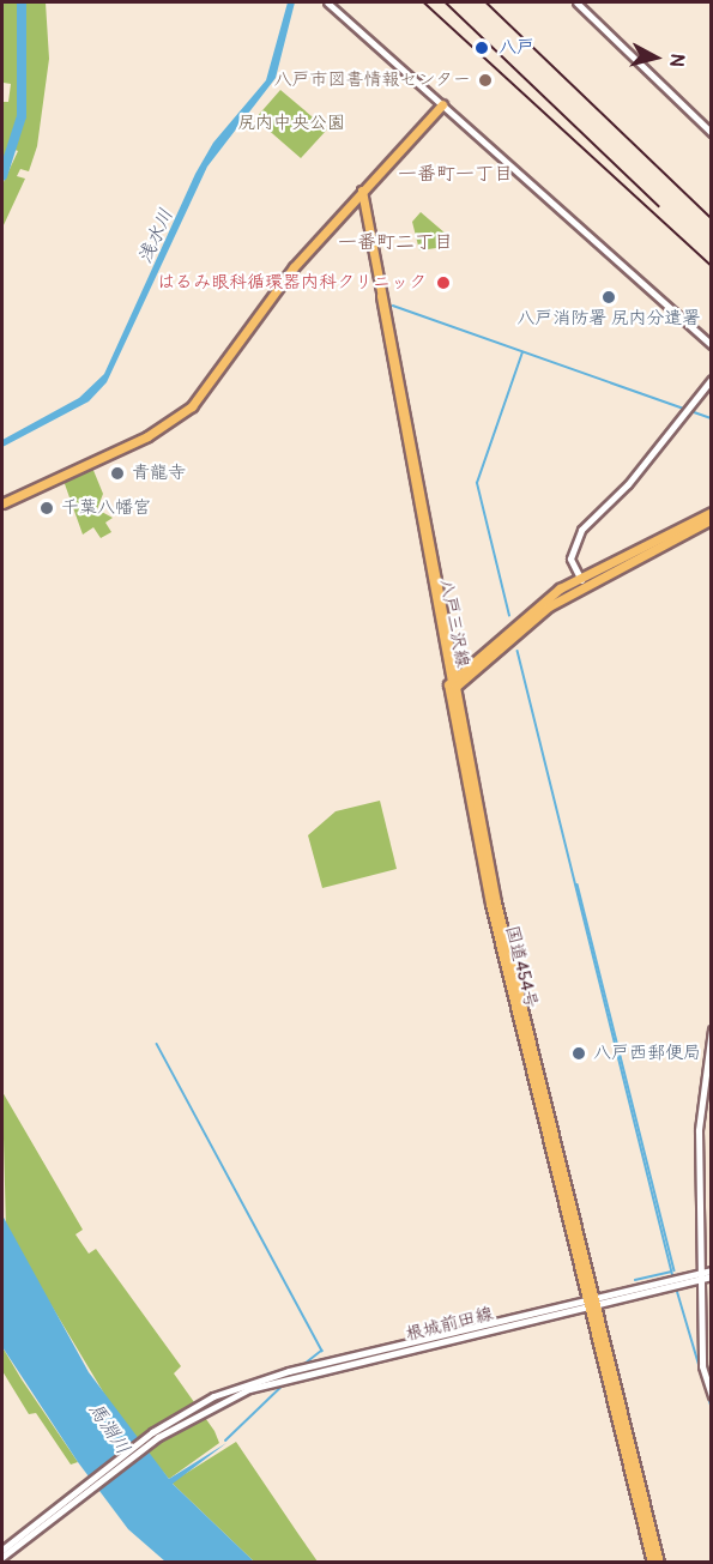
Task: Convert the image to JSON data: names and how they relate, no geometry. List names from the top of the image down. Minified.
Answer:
{"streets":{"main road":["八戸三沢線","国道454号"],"street":["根城前田線"]},"crossings":[["八戸三沢線","国道454号"],["国道454号","根城前田線"]],"districts":["一番町一丁目","一番町二丁目"],"water":["浅水川","馬淵川"],"parks":["尻内中央公園"],"places":["八戸","八戸市図書情報センター","はるみ眼科循環器内科クリニック","八戸消防署 尻内分遣署","青龍寺","千葉八幡宮","八戸西郵便局"],"north":"right"}
